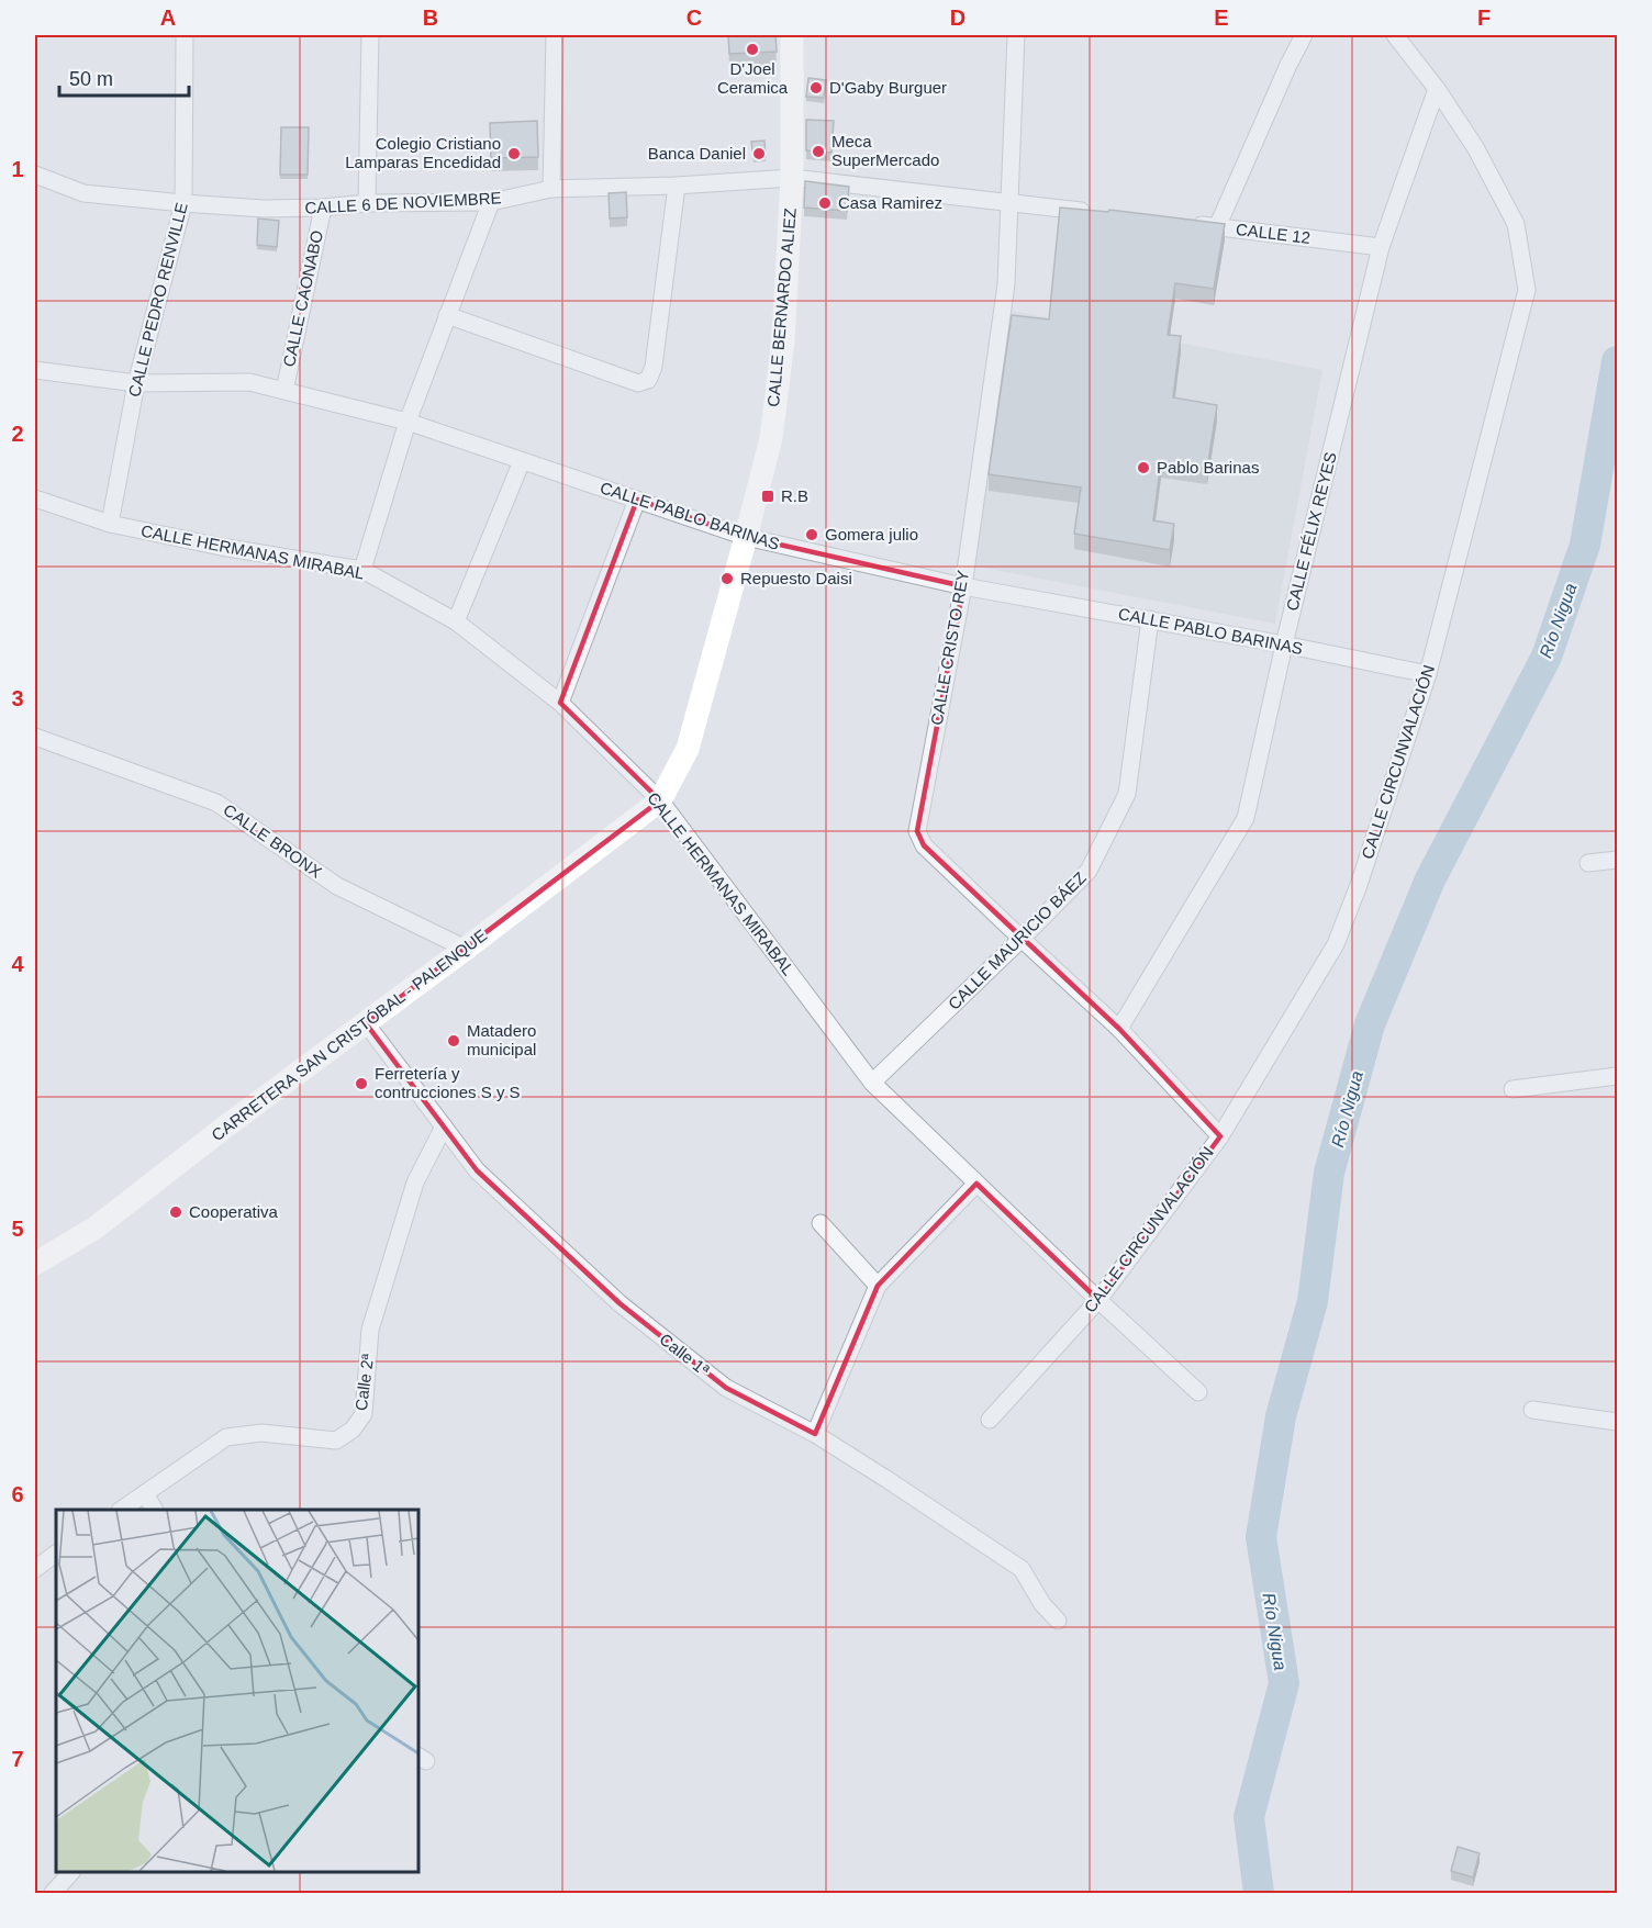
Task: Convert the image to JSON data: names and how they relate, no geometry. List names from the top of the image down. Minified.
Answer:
{"streets":{"main road":["CALLE BERNARDO ALIEZ","CARRETERA SAN CRISTÓBAL - PALENQUE"],"street":["CALLE 6 DE NOVIEMBRE","CALLE 12","CALLE CAONABO","CALLE PEDRO RENVILLE","CALLE PABLO BARINAS","CALLE FÉLIX REYES","CALLE HERMANAS MIRABAL","CALLE CRISTO REY","CALLE CIRCUNVALACIÓN","CALLE BRONX","CALLE MAURICIO BÁEZ","Calle 1ª","Calle 2ª"]},"crossings":[["CALLE 6 DE NOVIEMBRE","CALLE CAONABO"],["CALLE 6 DE NOVIEMBRE","CALLE PEDRO RENVILLE"],["CALLE 6 DE NOVIEMBRE","CALLE BERNARDO ALIEZ"],["CALLE 6 DE NOVIEMBRE","CALLE CRISTO REY"],["CALLE 12","CALLE FÉLIX REYES"],["CALLE CAONABO","CALLE PABLO BARINAS"],["CALLE PEDRO RENVILLE","CALLE PABLO BARINAS"],["CALLE PEDRO RENVILLE","CALLE HERMANAS MIRABAL"],["CALLE BERNARDO ALIEZ","CALLE PABLO BARINAS"],["CALLE BERNARDO ALIEZ","CALLE HERMANAS MIRABAL"],["CALLE BERNARDO ALIEZ","CARRETERA SAN CRISTÓBAL - PALENQUE"],["CALLE PABLO BARINAS","CALLE FÉLIX REYES"],["CALLE PABLO BARINAS","CALLE CRISTO REY"],["CALLE PABLO BARINAS","CALLE CIRCUNVALACIÓN"],["CALLE PABLO BARINAS","CALLE MAURICIO BÁEZ"],["CALLE FÉLIX REYES","CALLE CRISTO REY"],["CALLE FÉLIX REYES","CALLE CIRCUNVALACIÓN"],["CALLE HERMANAS MIRABAL","CALLE CIRCUNVALACIÓN"],["CALLE HERMANAS MIRABAL","CALLE MAURICIO BÁEZ"],["CALLE HERMANAS MIRABAL","CARRETERA SAN CRISTÓBAL - PALENQUE"],["CALLE CRISTO REY","CALLE CIRCUNVALACIÓN"],["CALLE CRISTO REY","CALLE MAURICIO BÁEZ"],["CALLE BRONX","CARRETERA SAN CRISTÓBAL - PALENQUE"],["CARRETERA SAN CRISTÓBAL - PALENQUE","Calle 1ª"],["Calle 1ª","Calle 2ª"]],"water":["Río Nigua"],"places":{"other":["D'Joel Ceramica","D'Gaby Burguer","Meca SuperMercado","Colegio Cristiano Lamparas Encedidad","Banca Daniel","Casa Ramirez","Pablo Barinas","Gomera julio","Repuesto Daisi","Matadero municipal","Ferretería y contrucciones S y S","Cooperativa"],"transit":["R.B"]},"scale_bar":"50 m","grid":{"columns":["A","B","C","D","E","F"],"rows":["1","2","3","4","5","6","7"]}}
